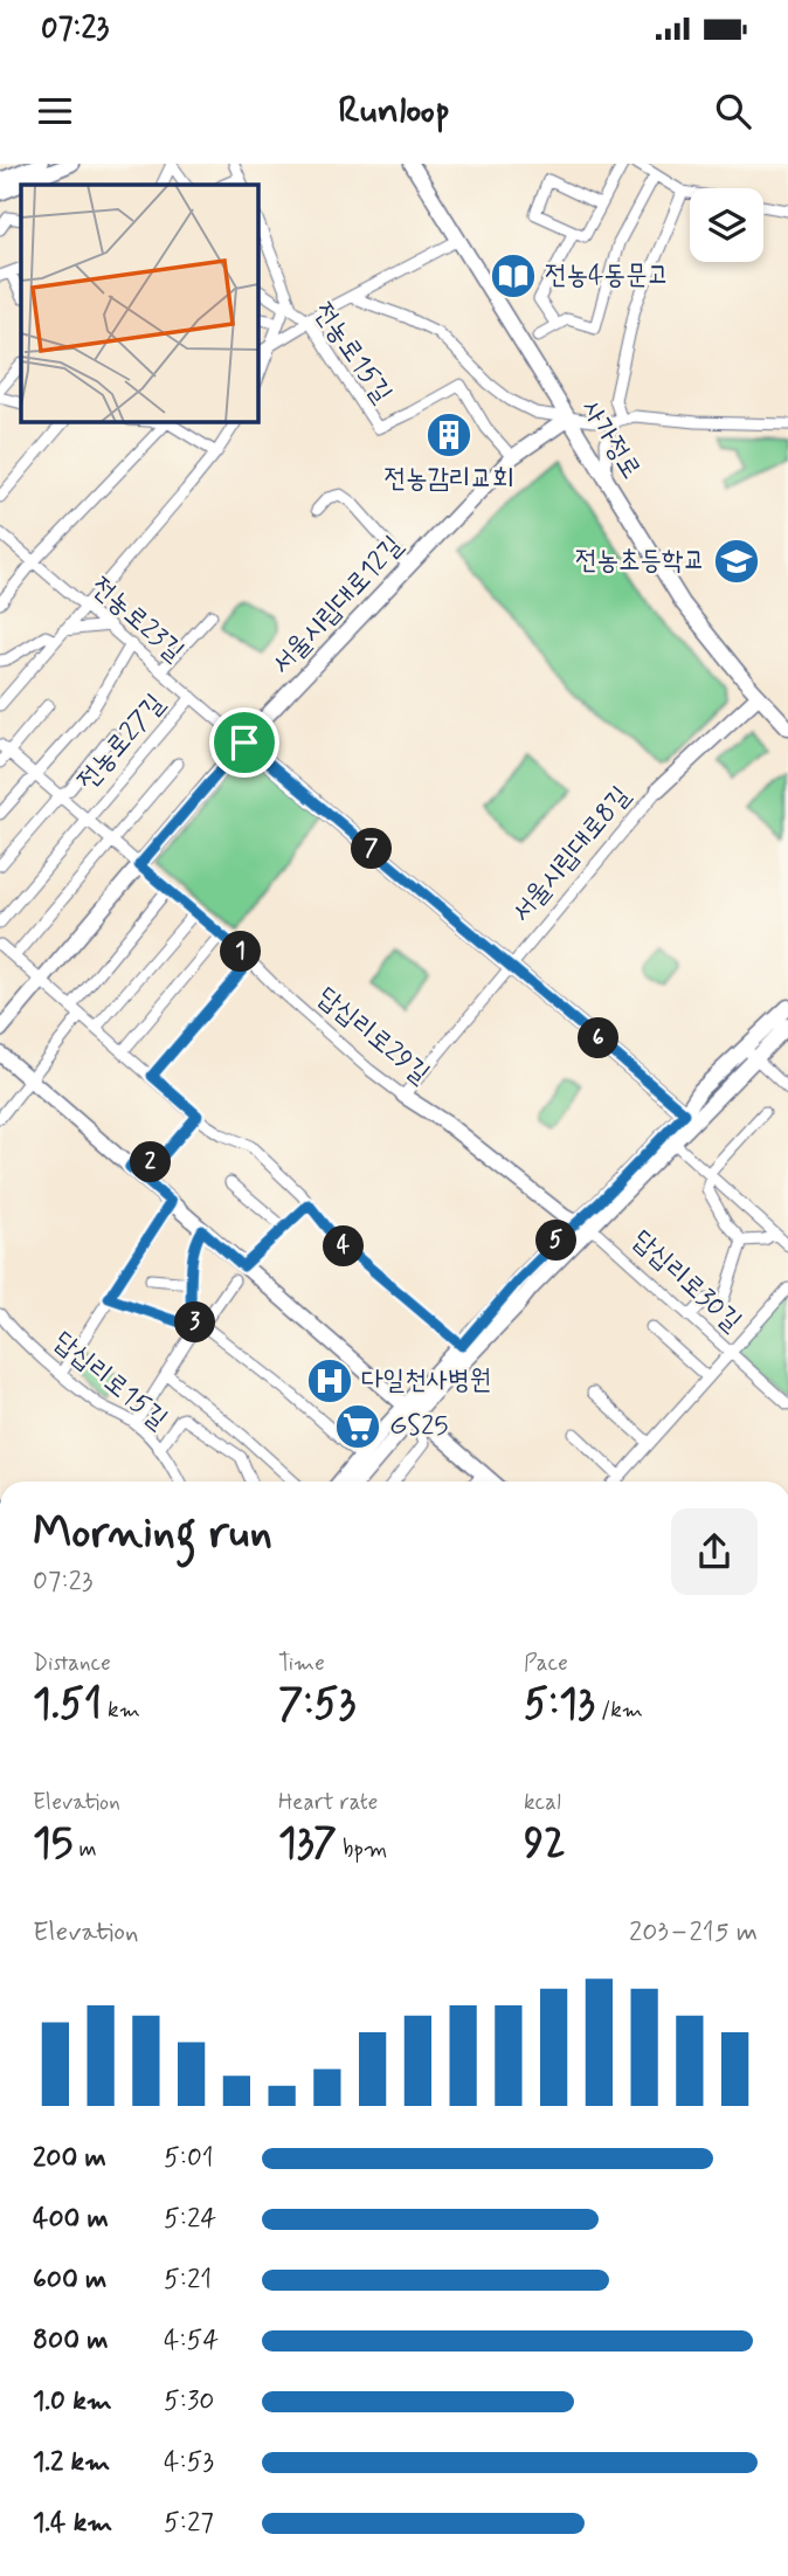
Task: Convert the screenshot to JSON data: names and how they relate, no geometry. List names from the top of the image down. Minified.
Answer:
{"streets":{"main road":["사가정로","서울시립대로12길","서울시립대로8길","답십리로29길"],"street":["전농로15길","전농로23길","전농로27길","답십리로30길","답십리로15길"]},"crossings":[["전농로15길","서울시립대로12길"],["사가정로","서울시립대로12길"],["사가정로","서울시립대로8길"],["서울시립대로12길","전농로23길"],["서울시립대로12길","전농로27길"],["서울시립대로12길","답십리로29길"],["전농로23길","전농로27길"],["전농로27길","답십리로29길"],["서울시립대로8길","답십리로29길"],["답십리로29길","답십리로30길"]],"places":{"library":["전농4동문고"],"building":["전농감리교회"],"school or university":["전농초등학교"],"hospital":["다일천사병원"],"supermarket":["GS25"]},"page":{"status":"07:23","header":"Runloop","pins":["7","1","6","2","5","4","3"],"heading":["Morning run","07:23"],"stats":[["Distance","1.51 km"],["Time","7:53"],["Pace","5:13 /km"],["Elevation","15 m"],["Heart rate","137 bpm"],["kcal","92"]],"chart":["Elevation","203–215 m"],"list":[{"name":"200 m","note":"5:01"},{"name":"400 m","note":"5:24"},{"name":"600 m","note":"5:21"},{"name":"800 m","note":"4:54"},{"name":"1.0 km","note":"5:30"},{"name":"1.2 km","note":"4:53"},{"name":"1.4 km","note":"5:27"}]}}
